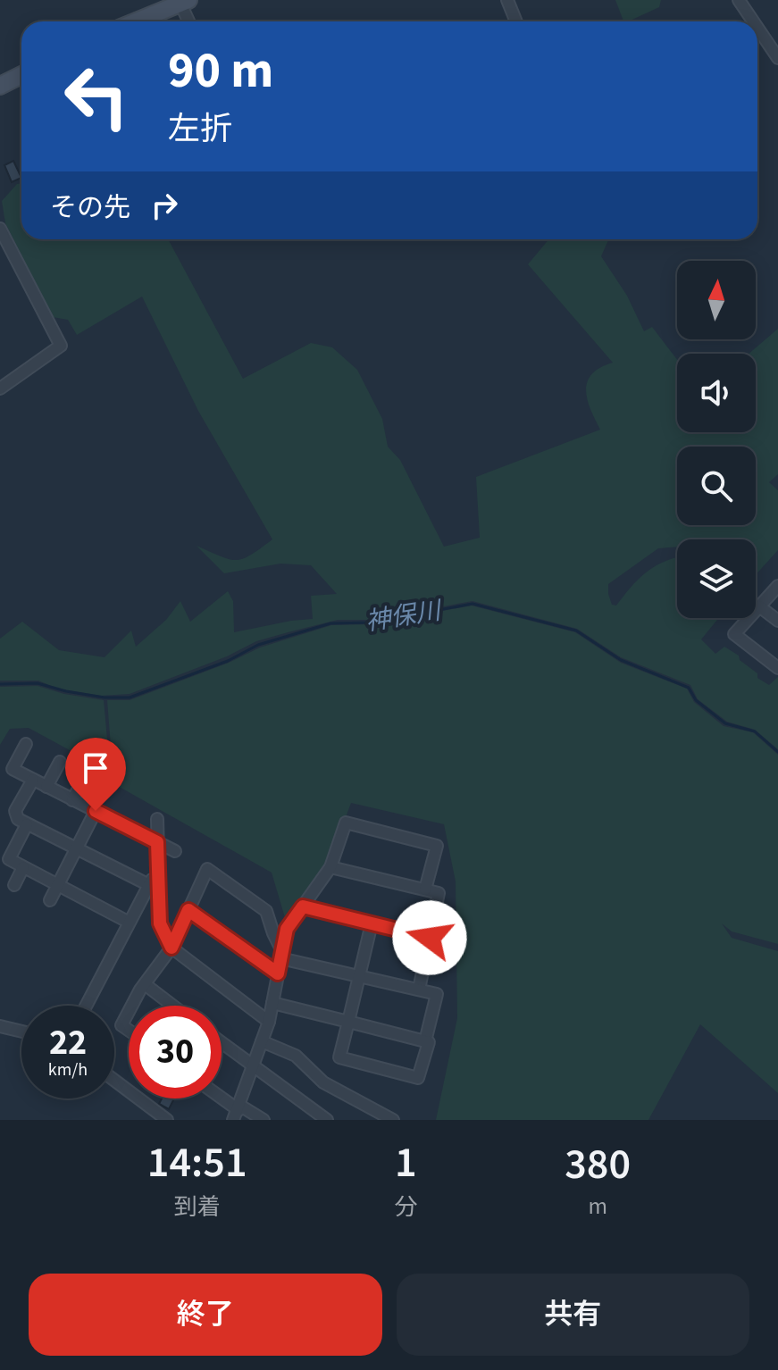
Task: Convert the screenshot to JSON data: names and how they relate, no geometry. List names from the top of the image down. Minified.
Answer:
{"water":["神保川"],"north":"top","page":{"turn":["90 m","左折"],"then":"その先","speed":"22 km/h","limit":"30","eta":["14:51","到着","1","分","380","m"],"buttons":["終了","共有"]}}
